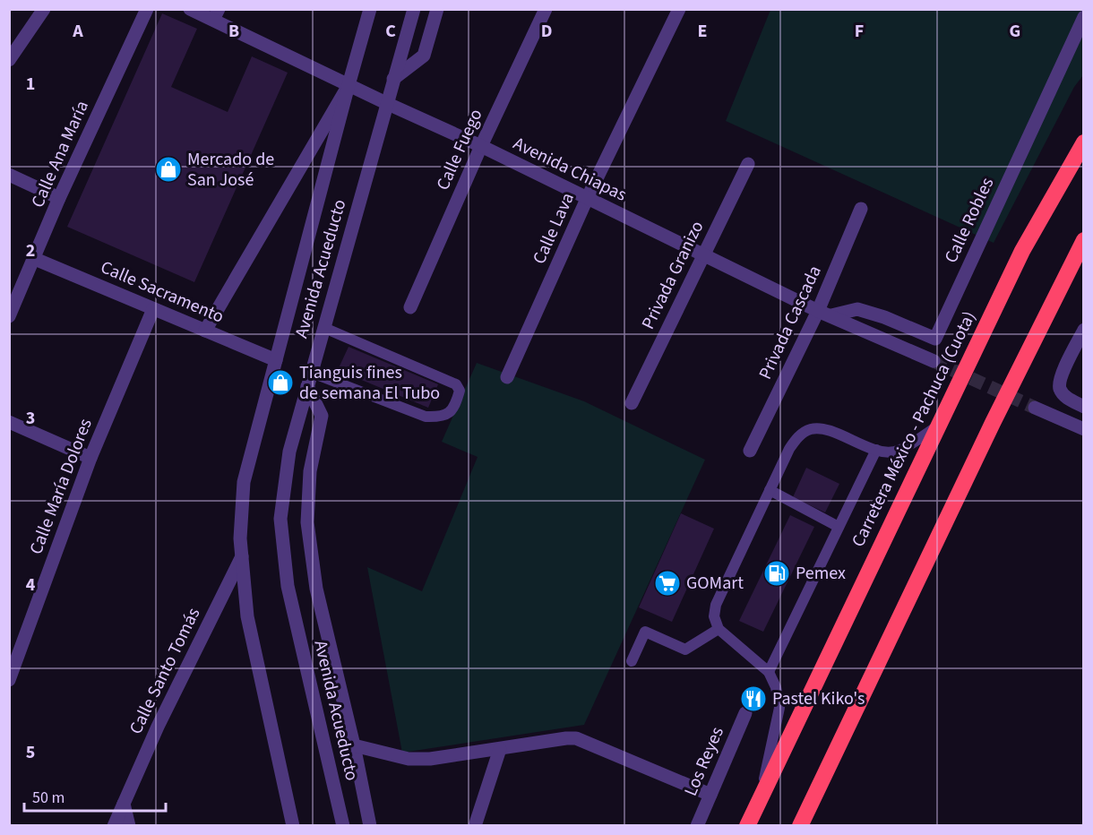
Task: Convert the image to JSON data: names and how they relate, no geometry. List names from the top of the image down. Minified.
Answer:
{"streets":{"highway":["Carretera México - Pachuca (Cuota)"],"street":["Calle Fuego","Calle Ana María","Avenida Chiapas","Calle Robles","Calle Lava","Avenida Acueducto","Privada Granizo","Calle Sacramento","Privada Cascada","Calle María Dolores","Calle Santo Tomás","Los Reyes"]},"crossings":[["Calle Fuego","Avenida Chiapas"],["Calle Ana María","Calle Sacramento"],["Avenida Chiapas","Calle Robles"],["Avenida Chiapas","Calle Lava"],["Avenida Chiapas","Avenida Acueducto"],["Avenida Chiapas","Privada Granizo"],["Avenida Chiapas","Privada Cascada"],["Avenida Acueducto","Calle Sacramento"],["Avenida Acueducto","Calle Santo Tomás"],["Calle Sacramento","Calle María Dolores"]],"places":{"shop":["Mercado de San José","Tianguis fines de semana El Tubo"],"fuel station":["Pemex"],"supermarket":["GOMart"],"restaurant":["Pastel Kiko's"]},"scale_bar":"50 m","grid":{"columns":["A","B","C","D","E","F","G"],"rows":["1","2","3","4","5"]}}
